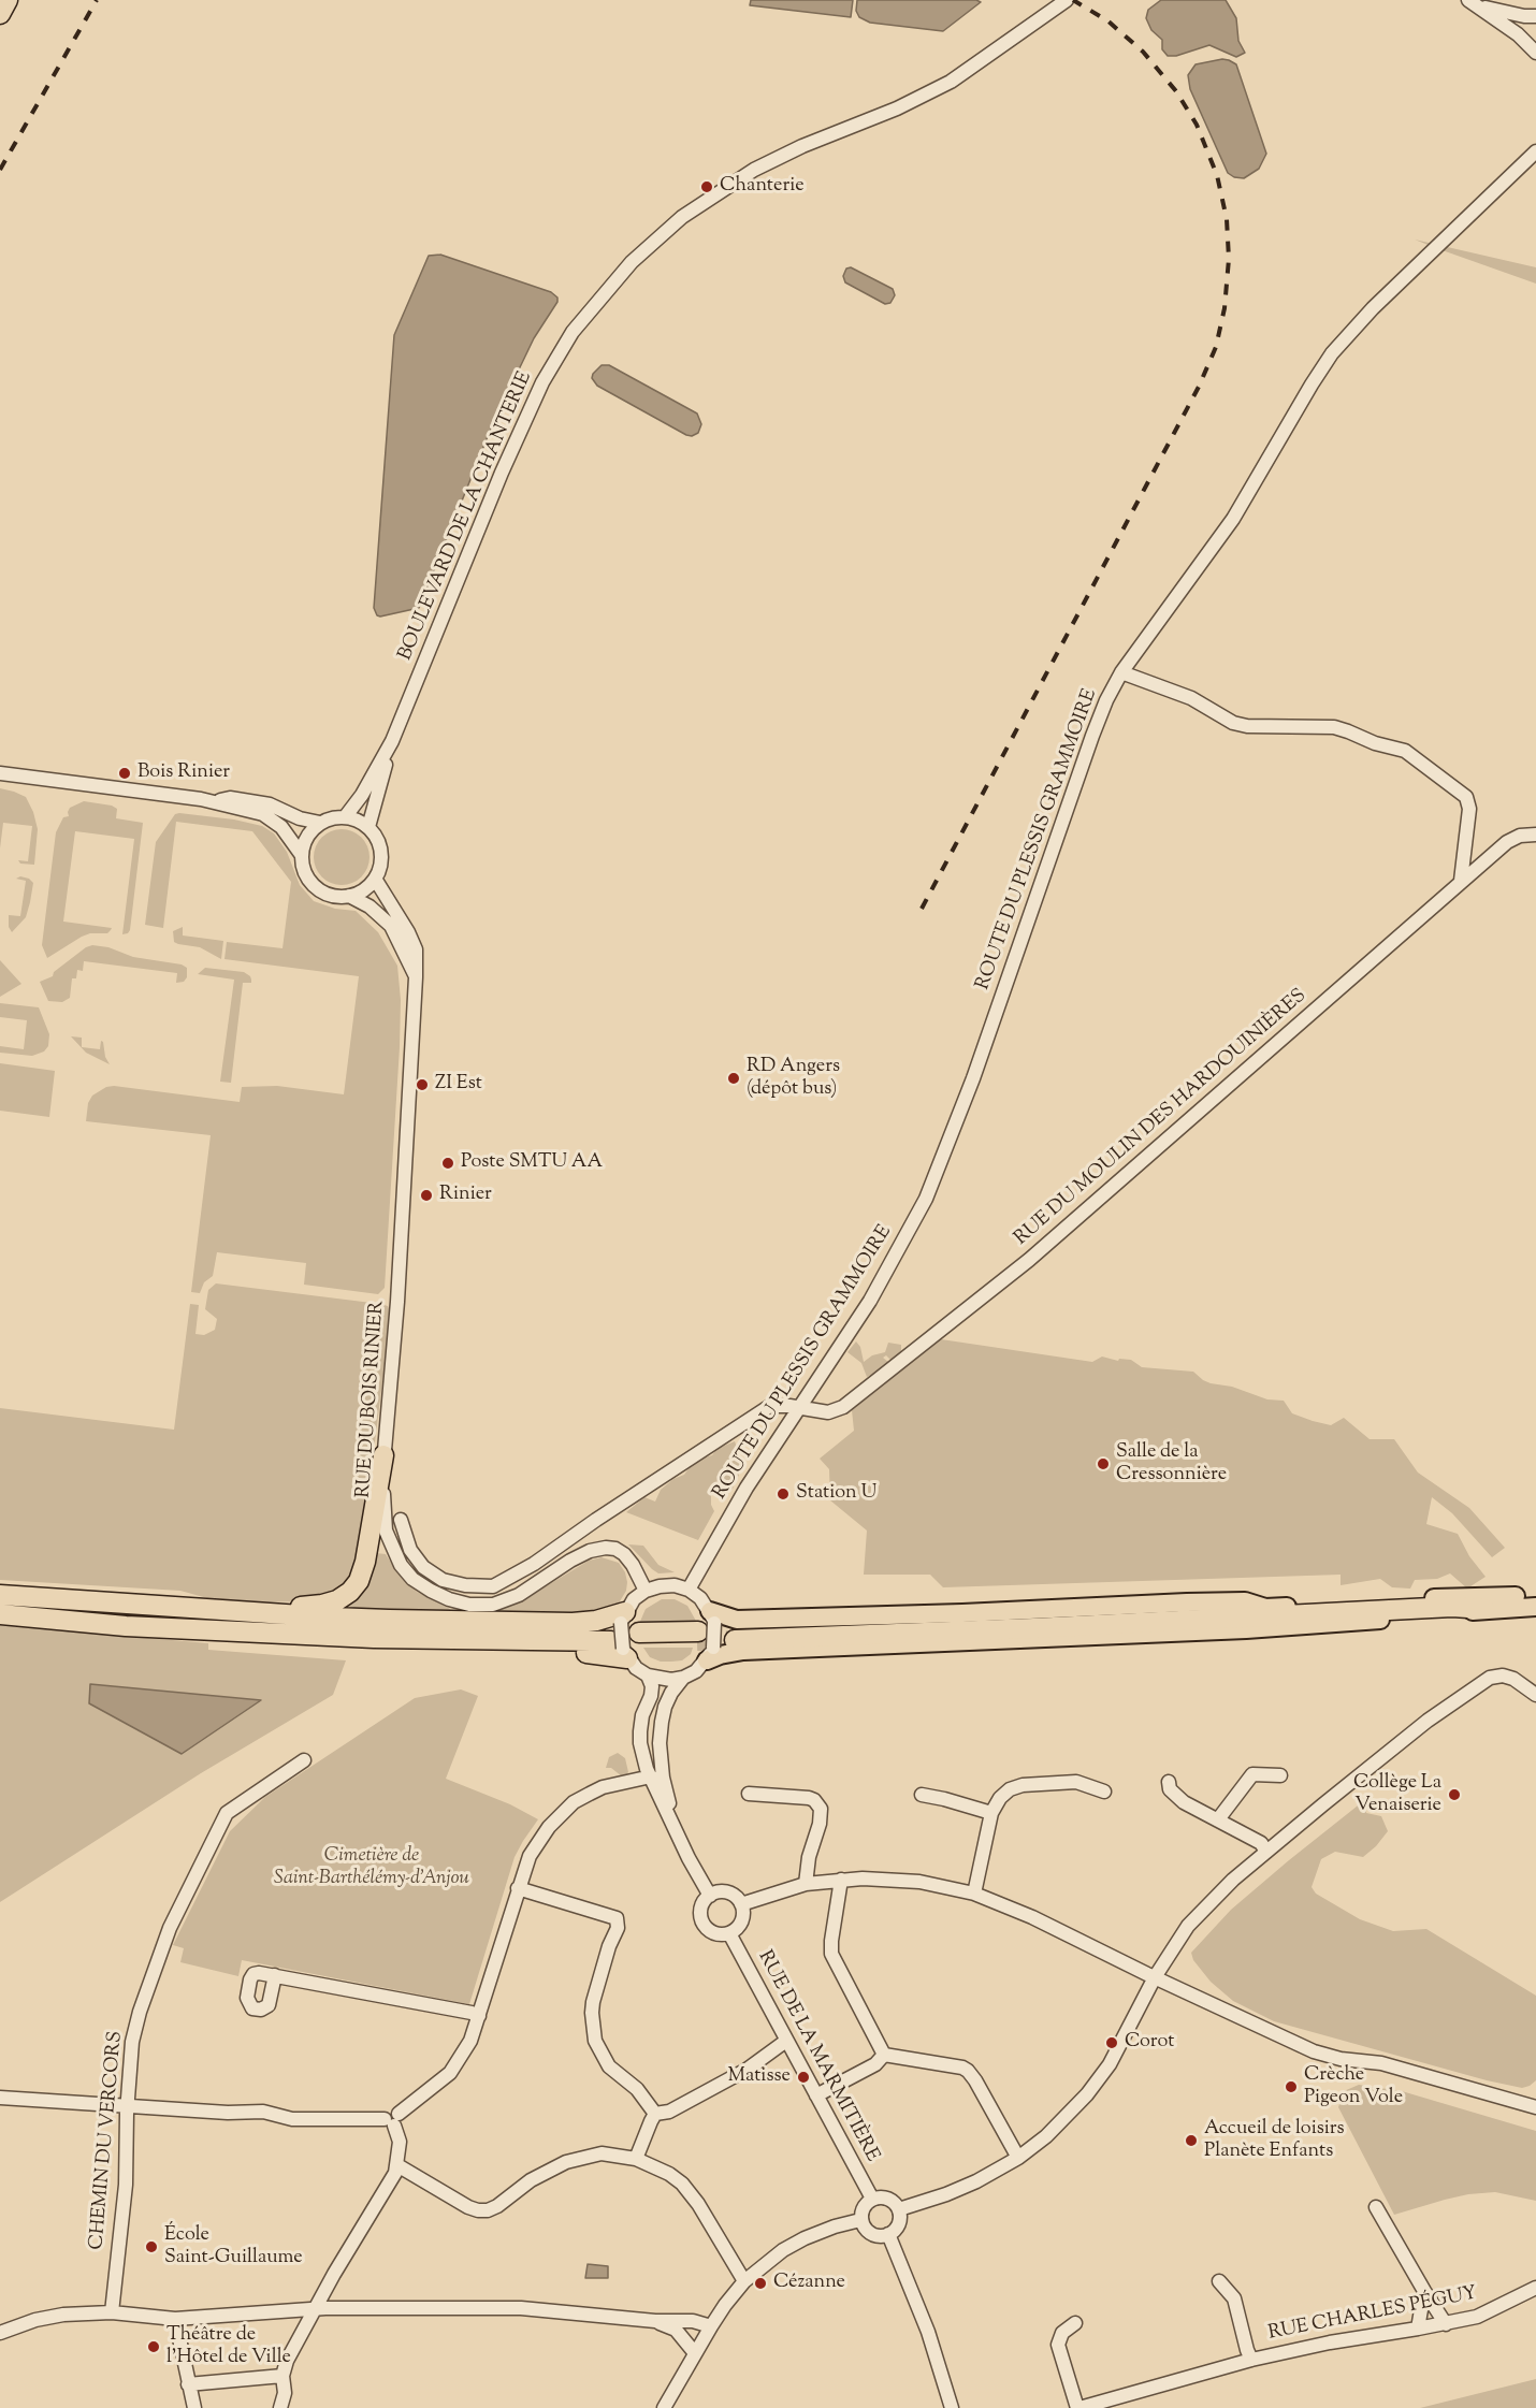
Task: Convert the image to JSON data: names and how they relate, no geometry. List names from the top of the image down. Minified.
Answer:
{"streets":{"street":["BOULEVARD DE LA CHANTERIE","ROUTE DU PLESSIS GRAMMOIRE","RUE DU MOULIN DES HARDOUINIÈRES","RUE DU BOIS RINIER","RUE DE LA MARMITIÈRE","CHEMIN DU VERCORS","RUE CHARLES PÉGUY"]},"crossings":[["BOULEVARD DE LA CHANTERIE","RUE DU BOIS RINIER"],["ROUTE DU PLESSIS GRAMMOIRE","RUE DU MOULIN DES HARDOUINIÈRES"]],"parks":["Cimetière de Saint-Barthélémy-d'Anjou"],"places":["Chanterie","Bois Rinier","RD Angers (dépôt bus)","ZI Est","Poste SMTU AA","Rinier","Salle de la Cressonnière","Station U","Collège La Venaiserie","Corot","Matisse","Crèche Pigeon Vole","Accueil de loisirs Planète Enfants","École Saint-Guillaume","Cézanne","Théâtre de l’Hôtel de Ville"]}
